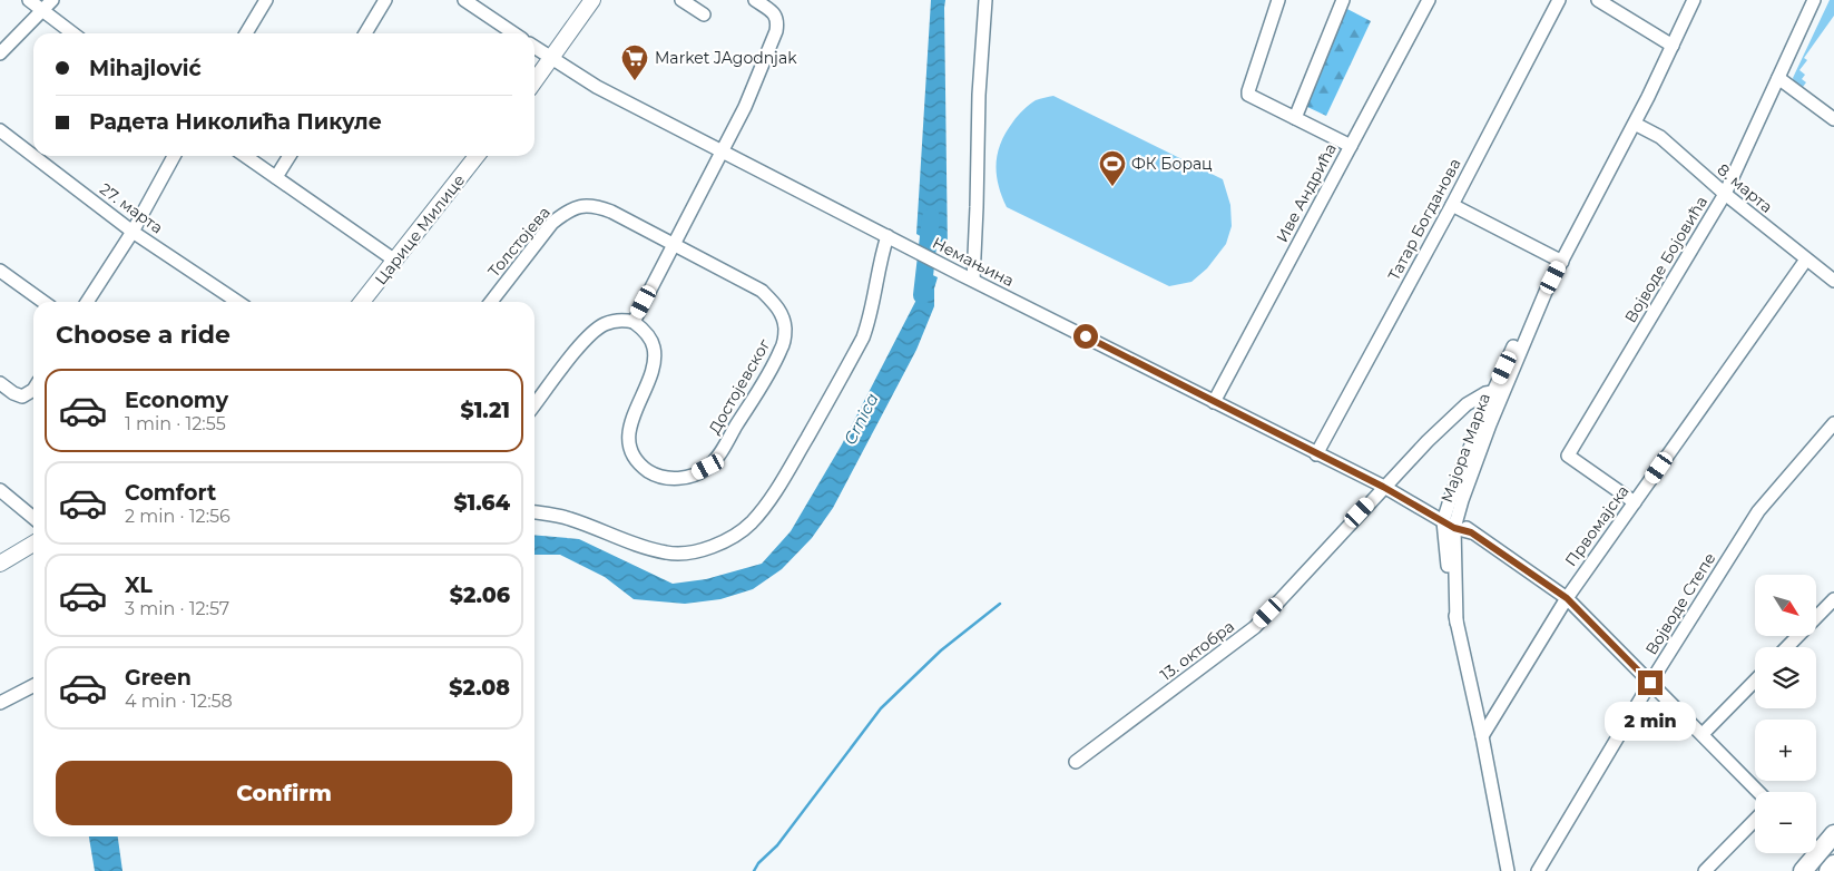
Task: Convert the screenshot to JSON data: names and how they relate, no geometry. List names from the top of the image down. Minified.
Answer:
{"streets":{"main road":["Царице Милице"],"street":["8. марта","Иве Андрића","27. марта","Татар Богданова","Толстојева","Војводе Бојовића","Немањина","Достојевског","Мајора Марка","Првомајска","Војводе Степе","13. октобра"]},"crossings":[["8. марта","Војводе Бојовића"],["8. марта","Мајора Марка"],["8. марта","Првомајска"],["Иве Андрића","Немањина"],["Татар Богданова","Немањина"],["Толстојева","Достојевског"],["Војводе Бојовића","Првомајска"],["Немањина","Мајора Марка"],["Немањина","Првомајска"],["Немањина","Војводе Степе"],["Немањина","13. октобра"],["Мајора Марка","Првомајска"],["Мајора Марка","13. октобра"]],"water":["Crnica"],"places":{"supermarket":["Market JAgodnjak"],"sports":["ФК Борац"]},"north":"bottom right","page":{"banner":["Mihajlović","Радета Николића Пикуле"],"heading":"Choose a ride","list":[{"name":"Economy","note":"1 min · 12:55","value":"$1.21"},{"name":"Comfort","note":"2 min · 12:56","value":"$1.64"},{"name":"XL","note":"3 min · 12:57","value":"$2.06"},{"name":"Green","note":"4 min · 12:58","value":"$2.08"}],"map_buttons":["+","−"],"bubble":"2 min","buttons":"Confirm"}}
